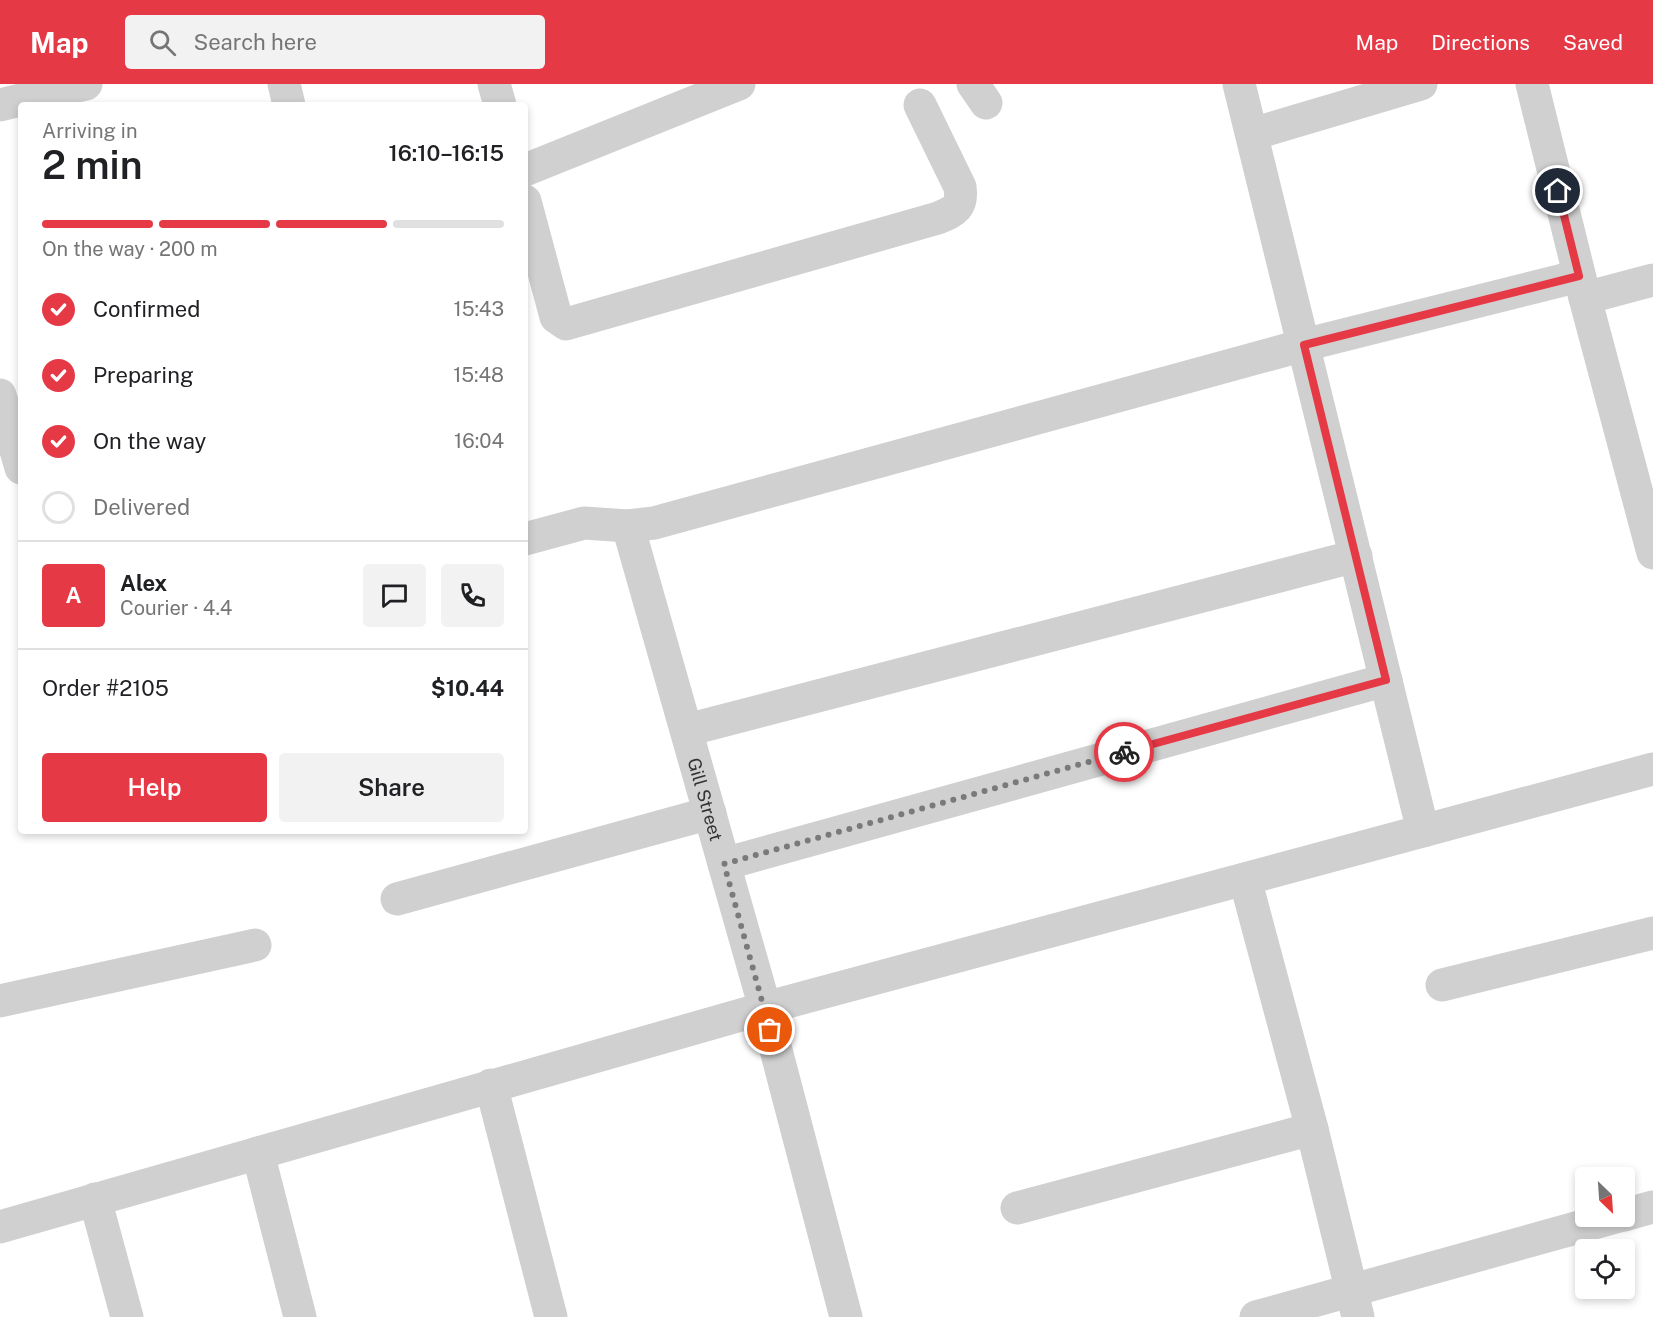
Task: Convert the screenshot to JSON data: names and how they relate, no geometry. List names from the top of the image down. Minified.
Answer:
{"streets":{"street":["Gill Street"]},"north":"bottom right","page":{"header":"Map","search":"Search here","nav":["Map","Directions","Saved"],"heading":["2 min","Arriving in","16:10–16:15"],"panel":["Alex","Courier · 4.4","Order #2105","$10.44"],"bar":"On the way · 200 m","list":[["Confirmed","15:43"],["Preparing","15:48"],["On the way","16:04"],"Delivered"],"round":"A","buttons":["Help","Share"]}}
